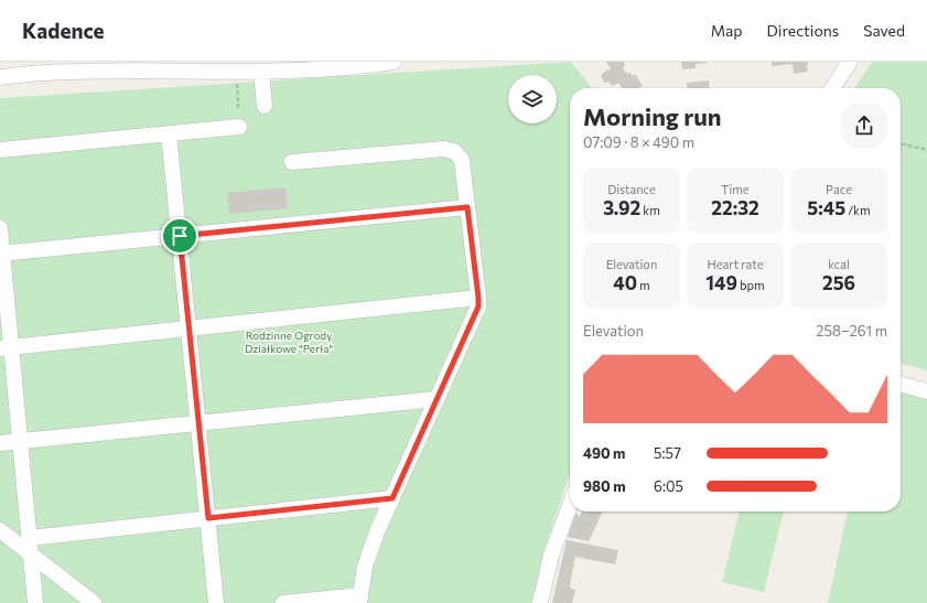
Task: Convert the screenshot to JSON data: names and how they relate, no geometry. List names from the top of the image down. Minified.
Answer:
{"parks":["Rodzinne Ogrody Działkowe \"Perła\""],"page":{"header":"Kadence","nav":["Map","Directions","Saved"],"heading":["Morning run","07:09 · 8 × 490 m"],"stats":[["Distance","3.92 km"],["Time","22:32"],["Pace","5:45 /km"],["Elevation","40 m"],["Heart rate","149 bpm"],["kcal","256"]],"chart":["Elevation","258–261 m"],"list":[{"name":"490 m","note":"5:57"},{"name":"980 m","note":"6:05"}]}}
